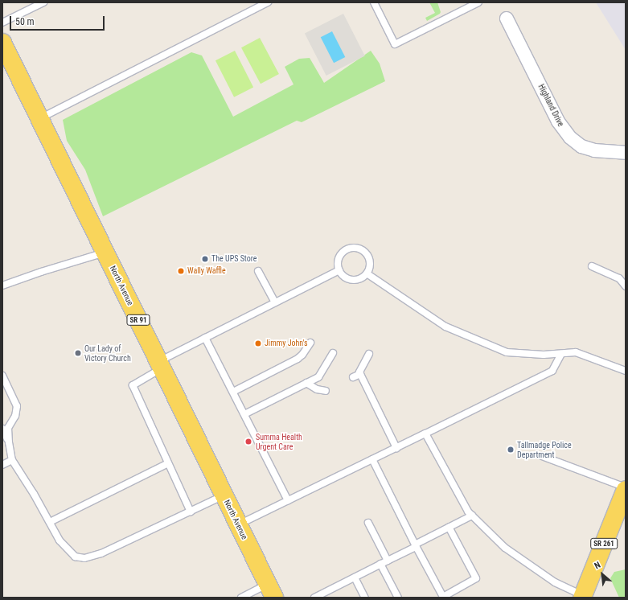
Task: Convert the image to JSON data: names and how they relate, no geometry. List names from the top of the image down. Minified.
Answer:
{"streets":{"main road":["North Avenue","SR 91","SR 261"],"street":["Highland Drive"]},"places":["The UPS Store","Wally Waffle","Jimmy John's","Our Lady of Victory Church","Summa Health Urgent Care","Tallmadge Police Department"],"scale_bar":"50 m","north":"top left"}
